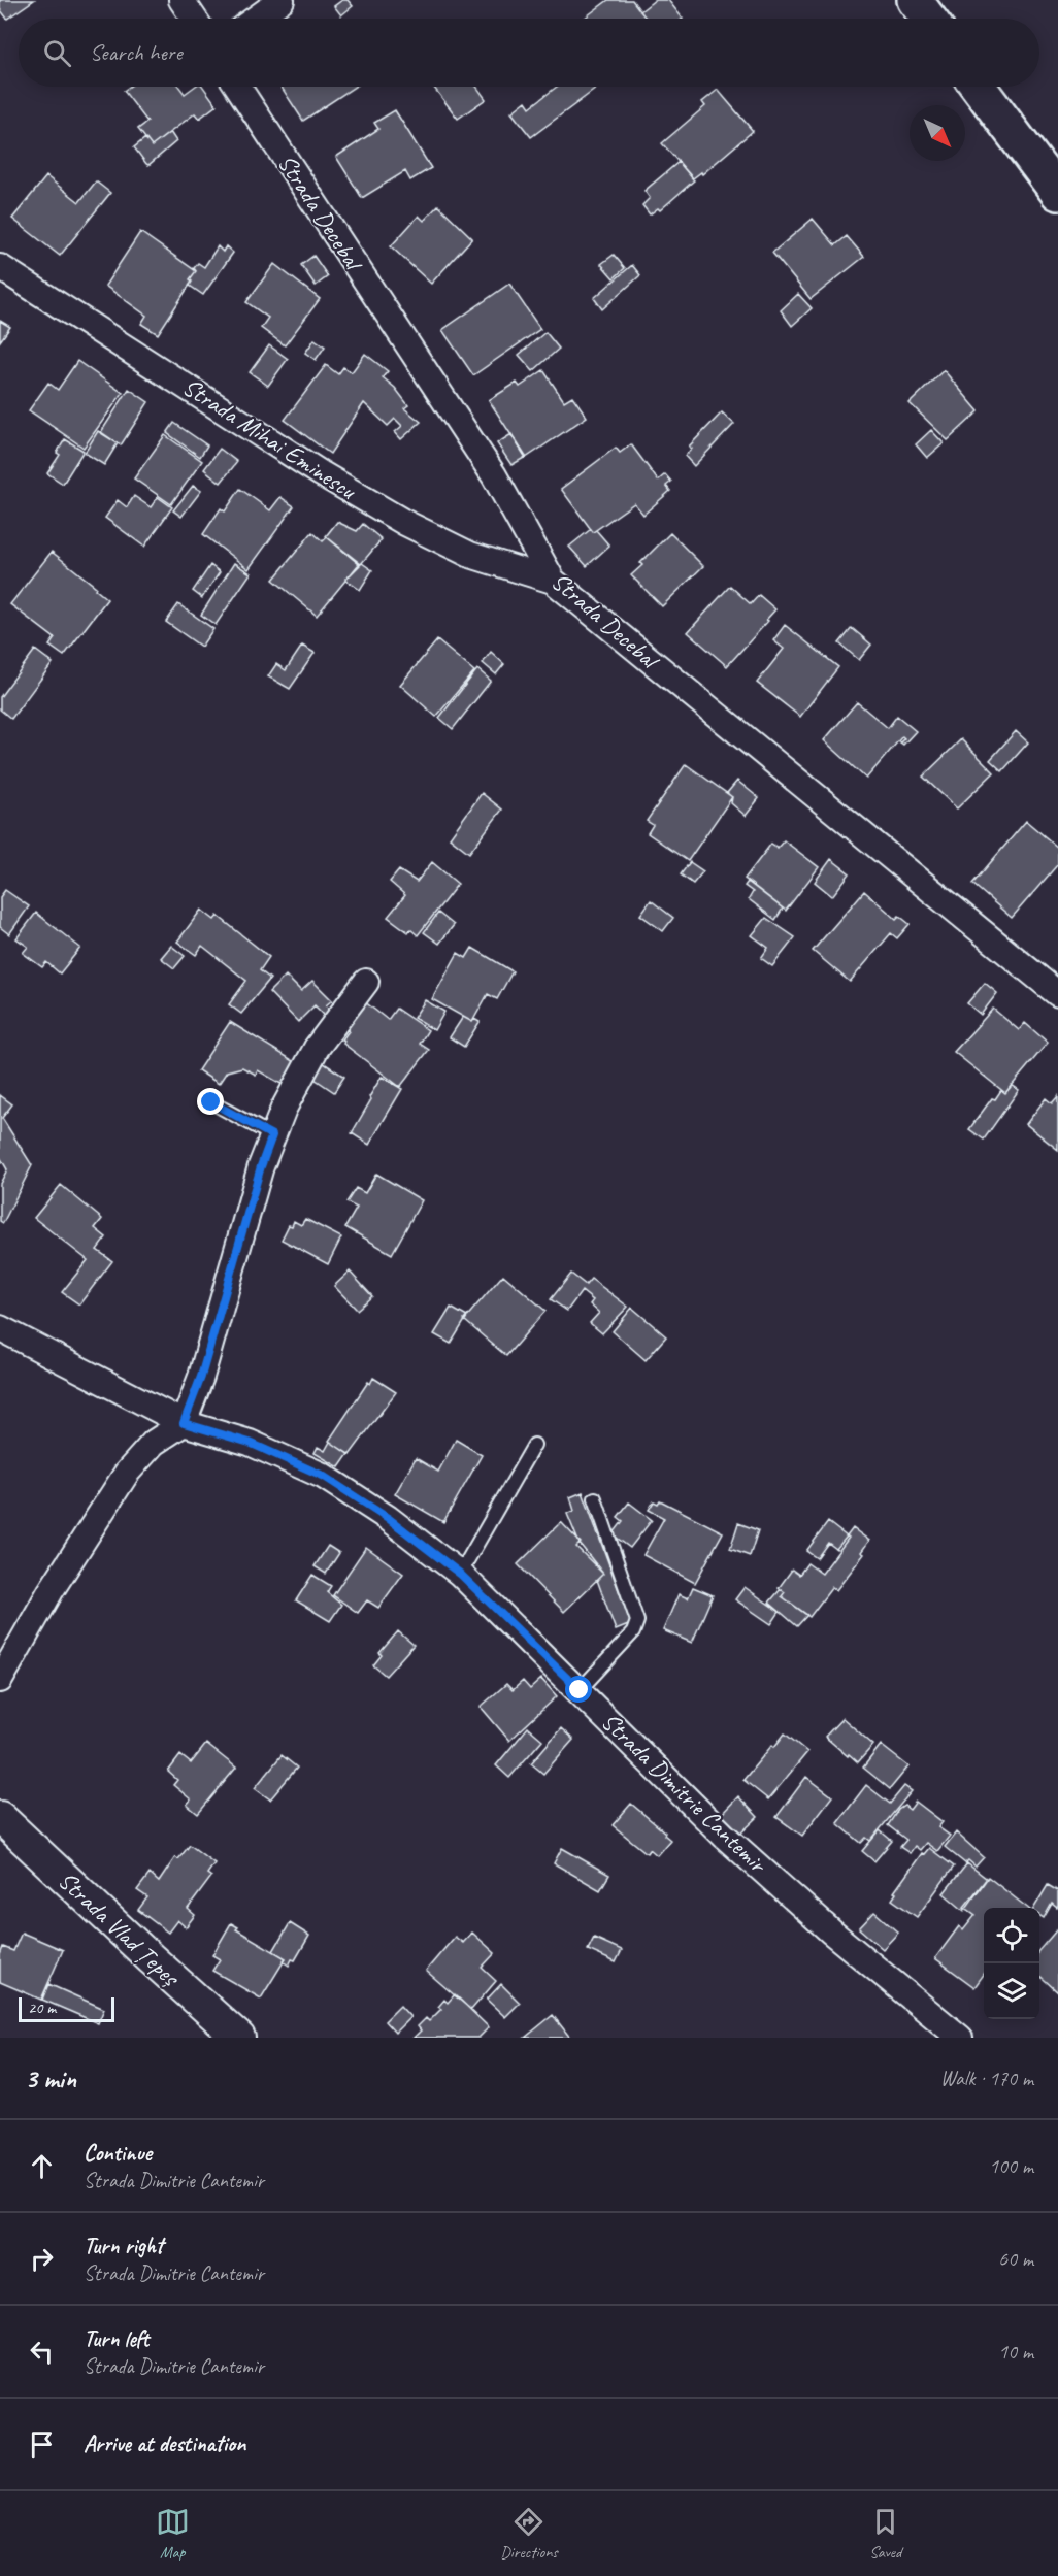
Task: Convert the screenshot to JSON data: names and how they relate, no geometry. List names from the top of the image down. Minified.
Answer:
{"streets":{"street":["Strada Decebal","Strada Mihai Eminescu","Strada Dimitrie Cantemir","Strada Vlad Țepeș"]},"crossings":[["Strada Decebal","Strada Mihai Eminescu"]],"scale_bar":"20 m","north":"bottom right","page":{"search":"Search here","scale":"20 m","heading":["3 min","Walk · 170 m"],"list":[["Continue","Strada Dimitrie Cantemir","100 m"],["Turn right","Strada Dimitrie Cantemir","60 m"],["Turn left","Strada Dimitrie Cantemir","10 m"],"Arrive at destination"],"nav":["Map","Directions","Saved"]}}
